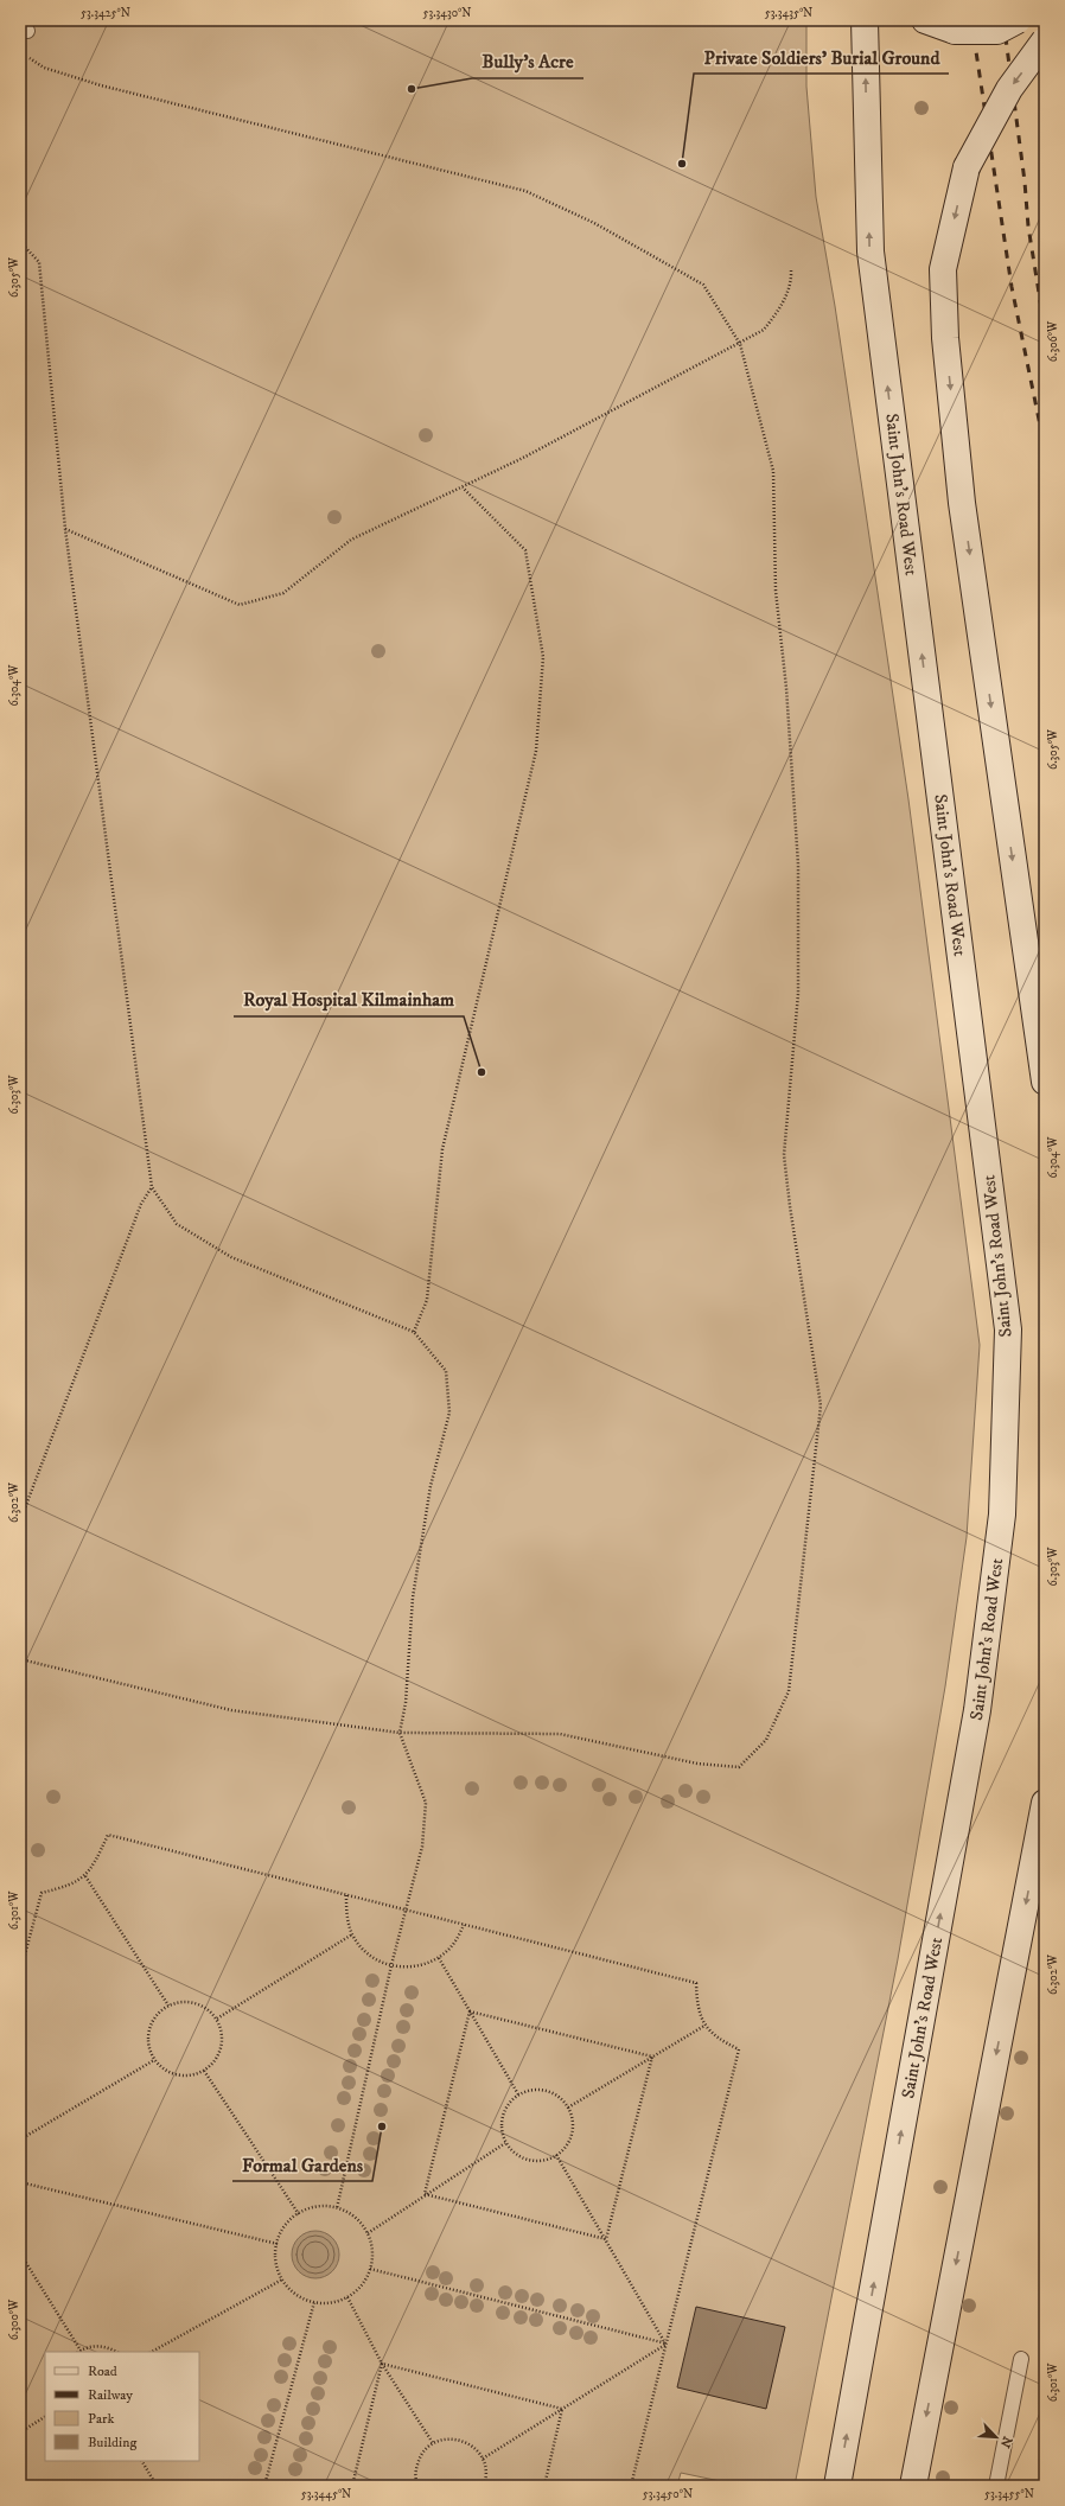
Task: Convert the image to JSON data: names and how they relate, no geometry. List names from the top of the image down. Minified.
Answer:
{"streets":{"main road":["Saint John's Road West"]},"places":["Bully's Acre","Private Soldiers' Burial Ground","Royal Hospital Kilmainham","Formal Gardens"],"legend":["Road","Railway","Park","Building"],"north":"bottom right","coordinates":["53.3425°N","53.3430°N","53.3435°N","6.305°W","6.306°W","6.304°W","6.303°W","6.302°W","6.301°W","6.300°W","53.3445°N","53.3450°N","53.3455°N"]}
